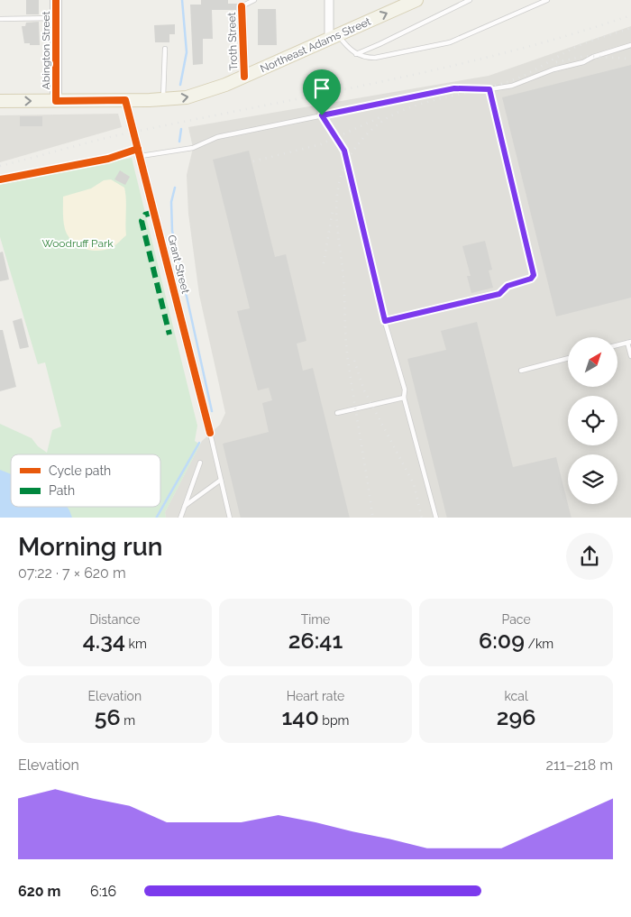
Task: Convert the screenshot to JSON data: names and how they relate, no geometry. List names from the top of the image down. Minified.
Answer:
{"streets":{"main road":["Northeast Adams Street"],"street":["Troth Street","Abington Street","Grant Street"]},"crossings":[["Troth Street","Northeast Adams Street"],["Northeast Adams Street","Abington Street"],["Northeast Adams Street","Grant Street"]],"one_way":["Northeast Adams Street"],"parks":["Woodruff Park"],"legend":["Cycle path","Path"],"north":"top right","page":{"heading":["Morning run","07:22 · 7 × 620 m"],"stats":[["Distance","4.34 km"],["Time","26:41"],["Pace","6:09 /km"],["Elevation","56 m"],["Heart rate","140 bpm"],["kcal","296"]],"chart":["Elevation","211–218 m"],"list":[{"name":"620 m","note":"6:16"}]}}
